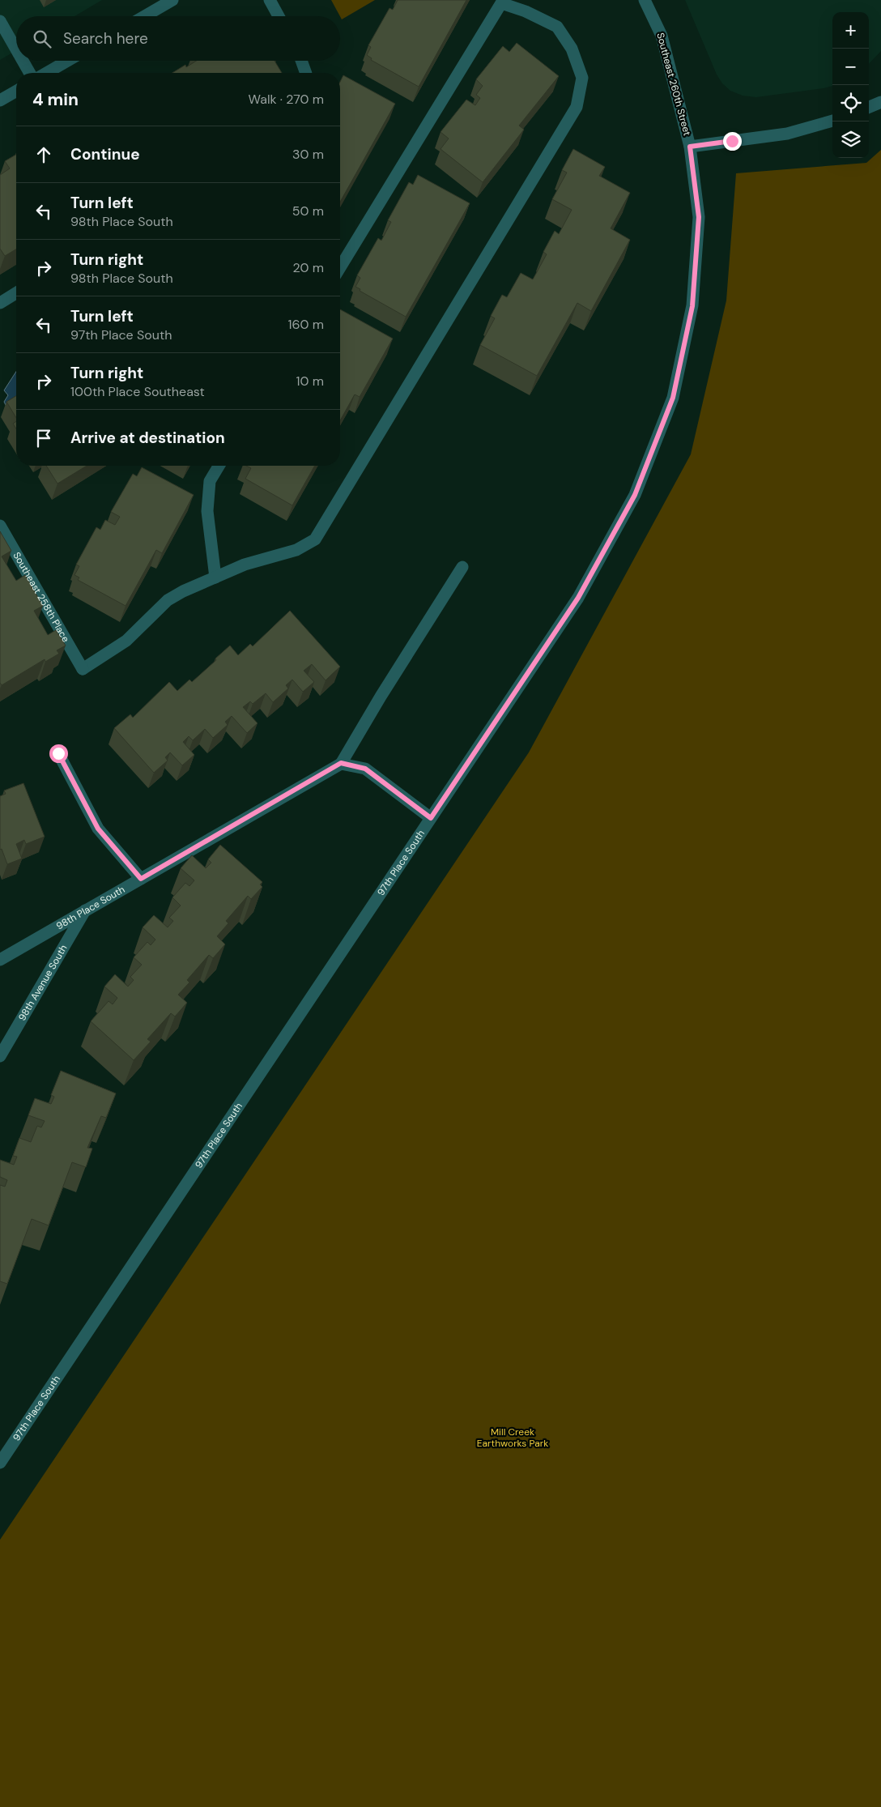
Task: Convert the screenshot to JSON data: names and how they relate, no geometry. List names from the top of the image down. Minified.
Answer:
{"streets":{"street":["Southeast 260th Street","Southeast 258th Place","97th Place South","98th Place South","98th Avenue South"]},"crossings":[["Southeast 260th Street","97th Place South"],["98th Place South","98th Avenue South"]],"parks":["Mill Creek Earthworks Park"],"page":{"map_buttons":["+","−"],"search":"Search here","heading":["4 min","Walk · 270 m"],"list":[["Continue","30 m"],["Turn left","98th Place South","50 m"],["Turn right","98th Place South","20 m"],["Turn left","97th Place South","160 m"],["Turn right","100th Place Southeast","10 m"],"Arrive at destination"]}}
